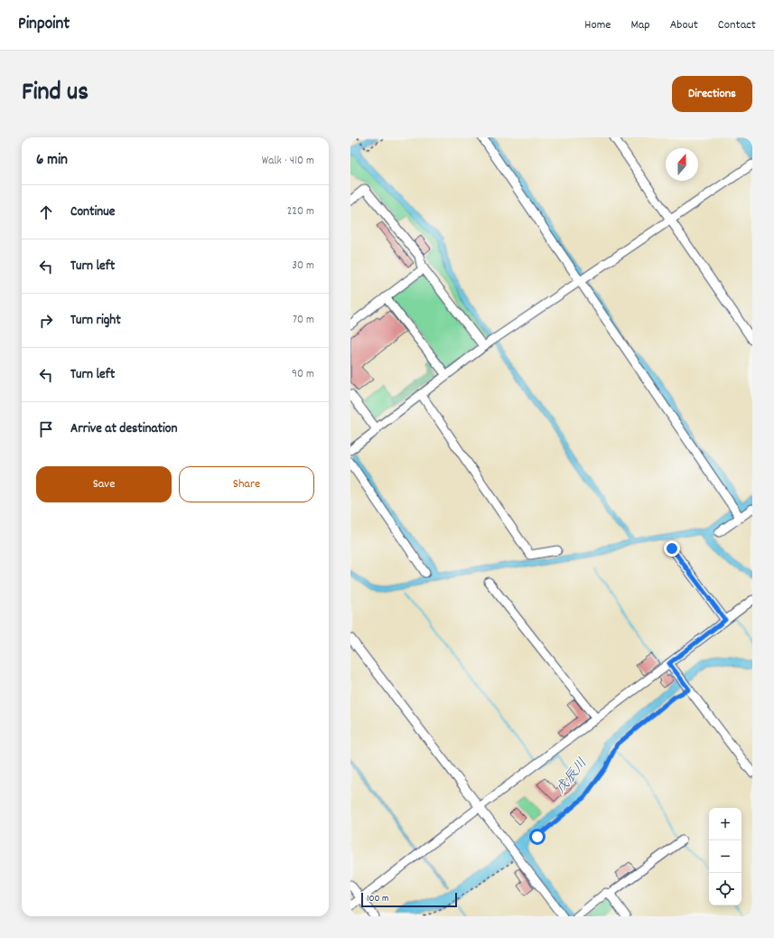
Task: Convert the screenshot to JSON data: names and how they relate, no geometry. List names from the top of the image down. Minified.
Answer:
{"water":["戊辰川"],"scale_bar":"100 m","north":"top","page":{"header":"Pinpoint","nav":["Home","Map","About","Contact"],"title":"Find us","buttons":["Directions",["Save","Share"]],"heading":["6 min","Walk · 410 m"],"list":[["Continue","220 m"],["Turn left","30 m"],["Turn right","70 m"],["Turn left","90 m"],"Arrive at destination"],"map_buttons":["+","−"],"scale":"100 m"}}
